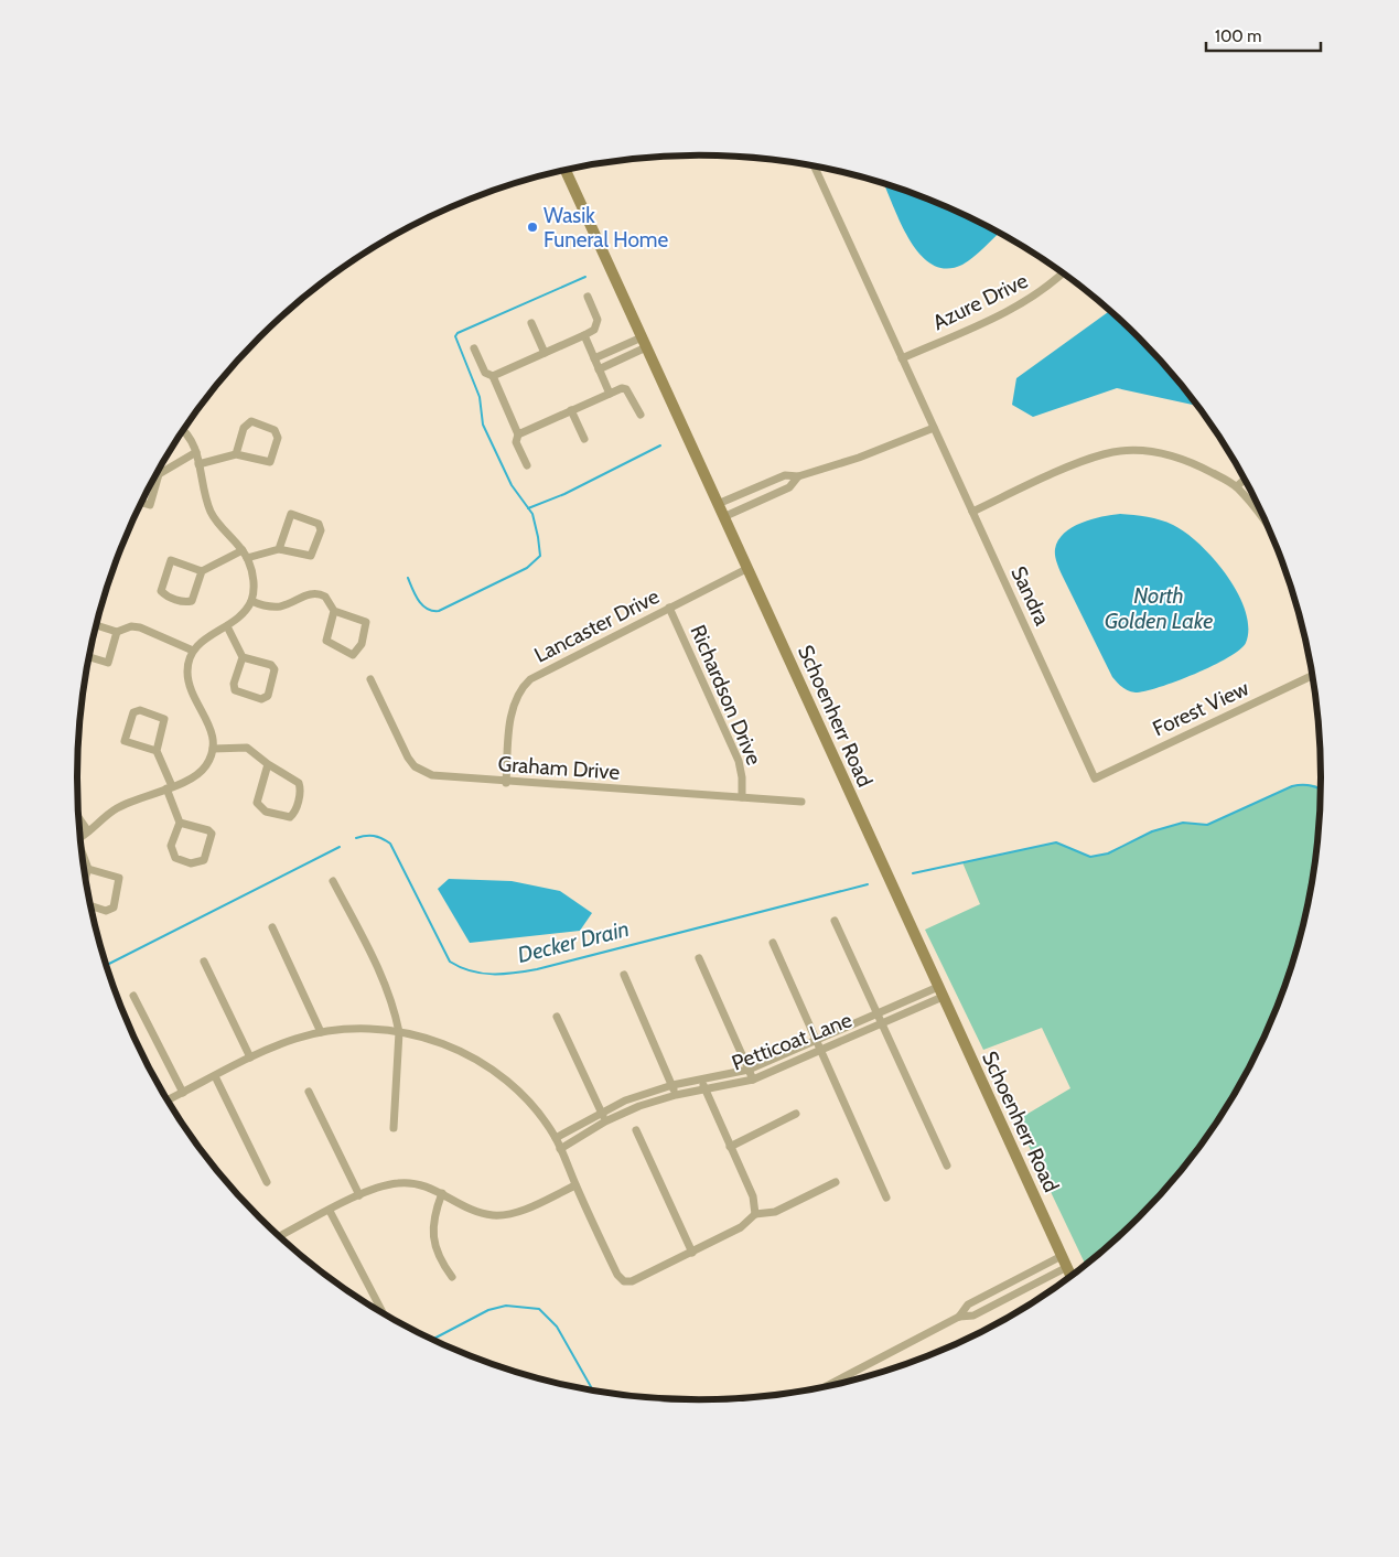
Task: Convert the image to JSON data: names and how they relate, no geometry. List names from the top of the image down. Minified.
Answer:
{"streets":{"street":["Azure Drive","Sandra","Lancaster Drive","Richardson Drive","Forest View","Schoenherr Road","Graham Drive","Petticoat Lane"]},"crossings":[["Azure Drive","Sandra"],["Sandra","Forest View"],["Lancaster Drive","Richardson Drive"],["Lancaster Drive","Schoenherr Road"],["Lancaster Drive","Graham Drive"],["Richardson Drive","Graham Drive"],["Schoenherr Road","Petticoat Lane"]],"water":["North Golden Lake","Decker Drain"],"places":["Wasik Funeral Home"],"scale_bar":"100 m"}
